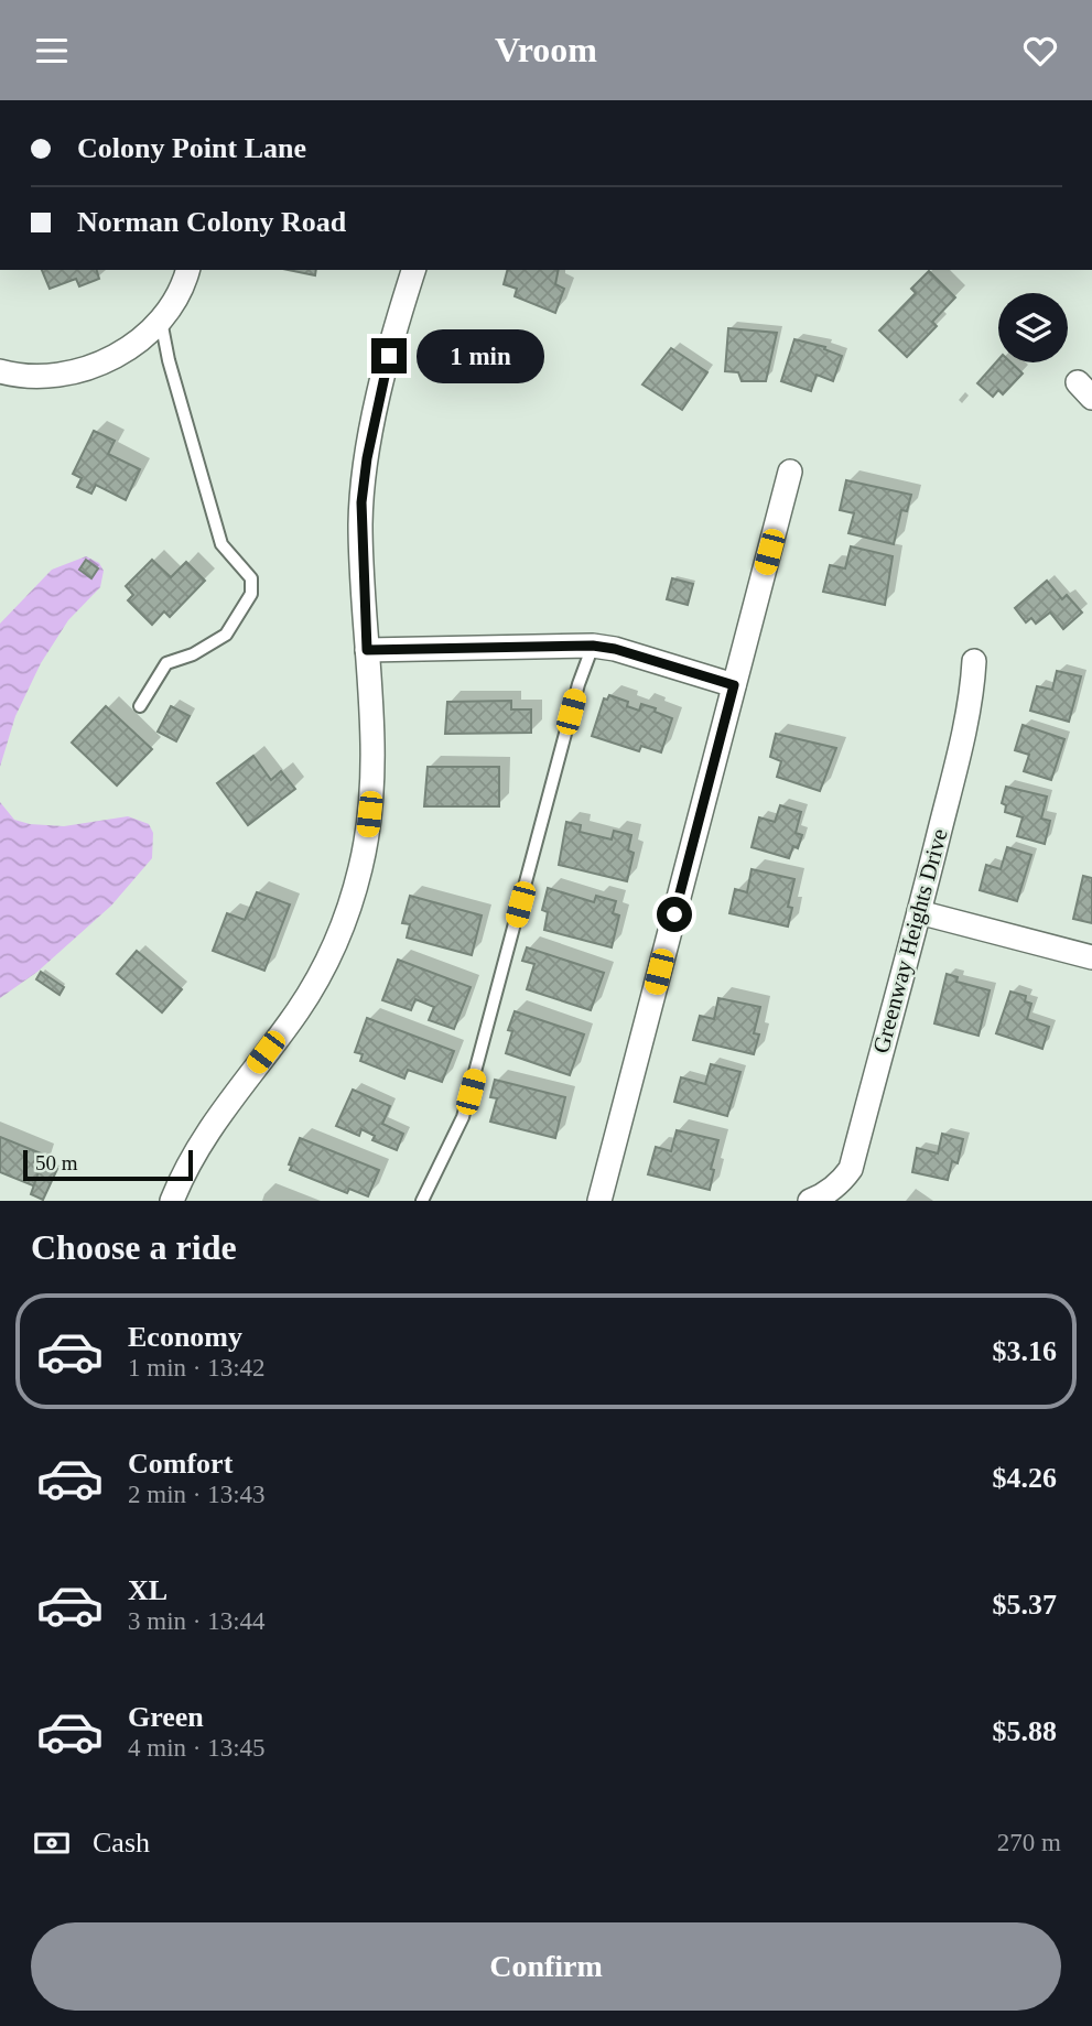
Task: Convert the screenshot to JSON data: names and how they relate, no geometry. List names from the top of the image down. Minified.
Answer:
{"streets":{"street":["Greenway Heights Drive"]},"scale_bar":"50 m","page":{"header":"Vroom","banner":["Colony Point Lane","Norman Colony Road"],"bubble":"1 min","scale":"50 m","heading":"Choose a ride","list":[{"name":"Economy","note":"1 min · 13:42","value":"$3.16"},{"name":"Comfort","note":"2 min · 13:43","value":"$4.26"},{"name":"XL","note":"3 min · 13:44","value":"$5.37"},{"name":"Green","note":"4 min · 13:45","value":"$5.88"}],"pay":["Cash","270 m"],"buttons":"Confirm"}}
